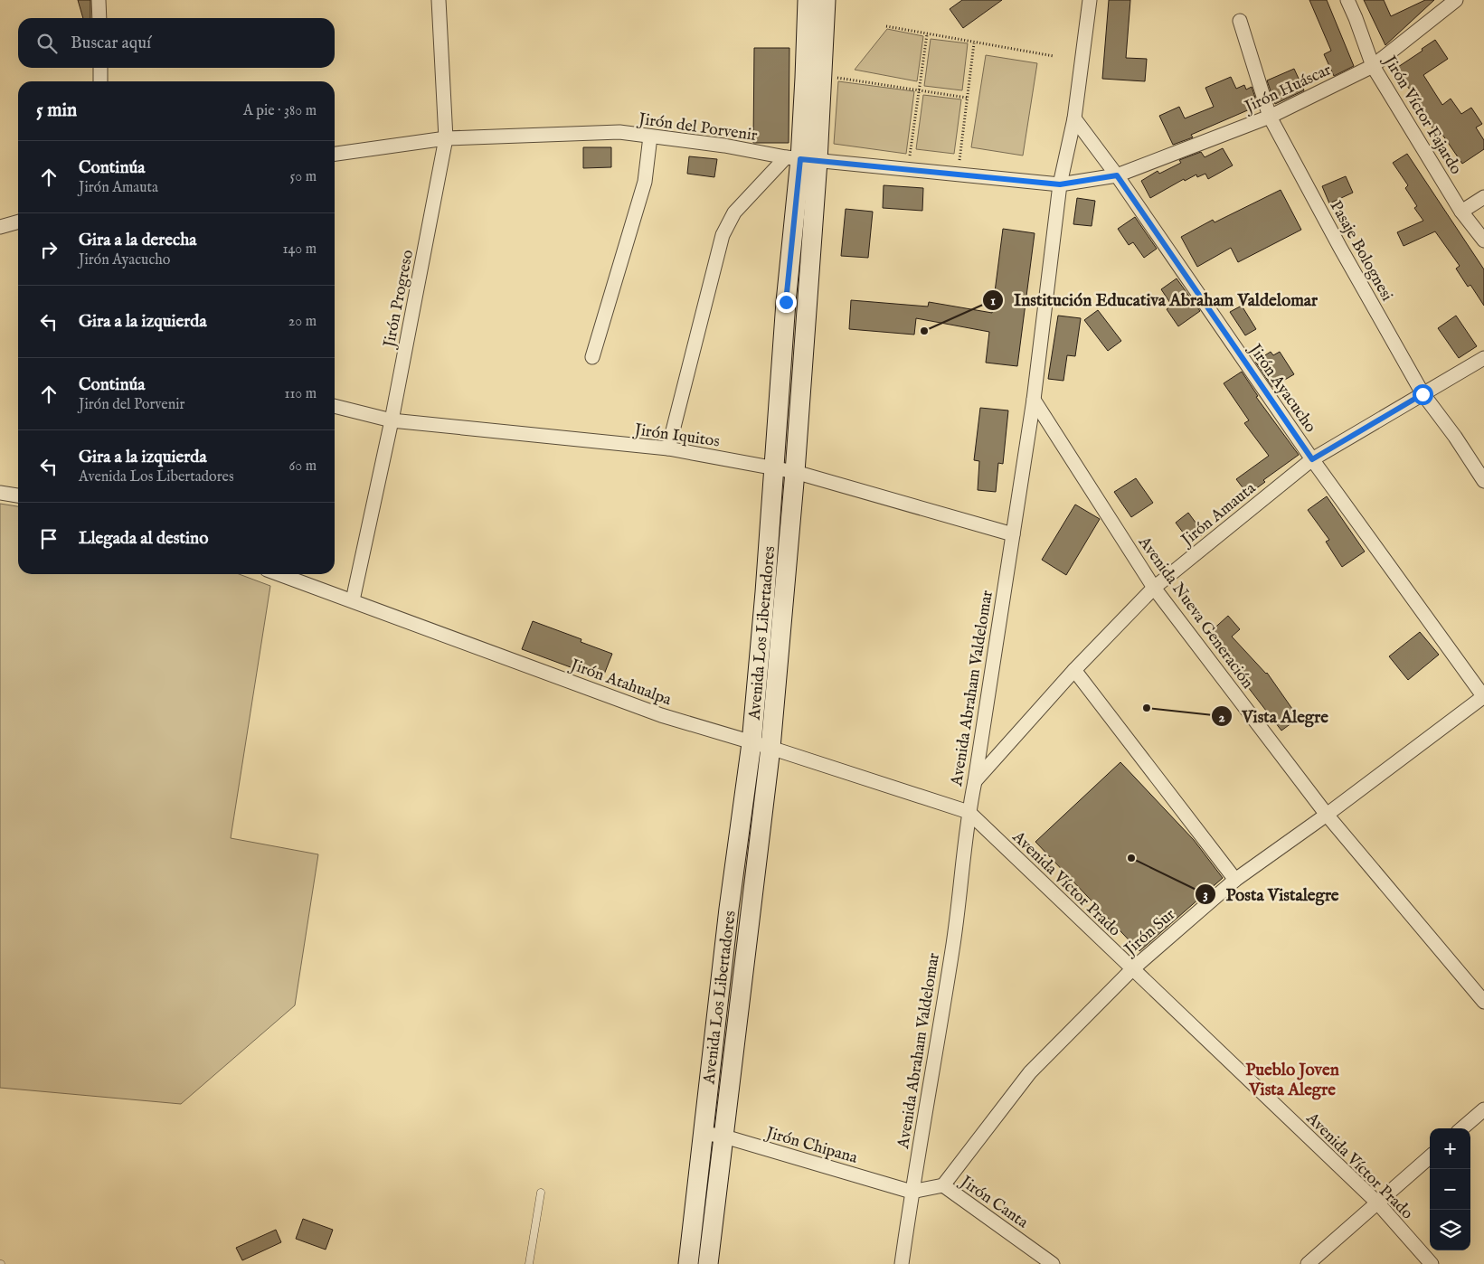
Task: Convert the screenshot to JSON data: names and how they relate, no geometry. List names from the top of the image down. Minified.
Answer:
{"streets":{"street":["Jirón Huáscar","Jirón Víctor Fajardo","Jirón del Porvenir","Pasaje Bolognesi","Jirón Progreso","Jirón Ayacucho","Jirón Iquitos","Jirón Amauta","Avenida Nueva Generación","Avenida Los Libertadores","Jirón Atahualpa","Avenida Abraham Valdelomar","Avenida Víctor Prado","Jirón Sur","Jirón Chipana","Jirón Canta"]},"crossings":[["Jirón Huáscar","Jirón Víctor Fajardo"],["Jirón Huáscar","Jirón del Porvenir"],["Jirón Huáscar","Pasaje Bolognesi"],["Jirón Huáscar","Jirón Ayacucho"],["Jirón Huáscar","Avenida Abraham Valdelomar"],["Jirón del Porvenir","Jirón Progreso"],["Jirón del Porvenir","Avenida Los Libertadores"],["Jirón del Porvenir","Avenida Abraham Valdelomar"],["Pasaje Bolognesi","Jirón Amauta"],["Jirón Progreso","Jirón Iquitos"],["Jirón Progreso","Jirón Atahualpa"],["Jirón Ayacucho","Jirón Amauta"],["Jirón Ayacucho","Avenida Abraham Valdelomar"],["Jirón Ayacucho","Jirón Sur"],["Jirón Iquitos","Avenida Los Libertadores"],["Jirón Iquitos","Avenida Abraham Valdelomar"],["Jirón Amauta","Avenida Nueva Generación"],["Jirón Amauta","Avenida Abraham Valdelomar"],["Avenida Nueva Generación","Avenida Abraham Valdelomar"],["Avenida Nueva Generación","Jirón Sur"],["Avenida Los Libertadores","Jirón Atahualpa"],["Avenida Los Libertadores","Jirón Chipana"],["Jirón Atahualpa","Avenida Abraham Valdelomar"],["Jirón Atahualpa","Avenida Víctor Prado"],["Avenida Abraham Valdelomar","Avenida Víctor Prado"],["Avenida Abraham Valdelomar","Jirón Chipana"],["Avenida Abraham Valdelomar","Jirón Canta"],["Avenida Víctor Prado","Jirón Sur"],["Jirón Sur","Jirón Canta"],["Jirón Chipana","Jirón Canta"]],"districts":["Pueblo Joven Vista Alegre"],"places":["Institución Educativa Abraham Valdelomar","Vista Alegre","Posta Vistalegre"],"page":{"search":"Buscar aquí","heading":["5 min","A pie · 380 m"],"list":[["Continúa","Jirón Amauta","50 m"],["Gira a la derecha","Jirón Ayacucho","140 m"],["Gira a la izquierda","20 m"],["Continúa","Jirón del Porvenir","110 m"],["Gira a la izquierda","Avenida Los Libertadores","60 m"],"Llegada al destino"],"map_buttons":["+","−"]}}
